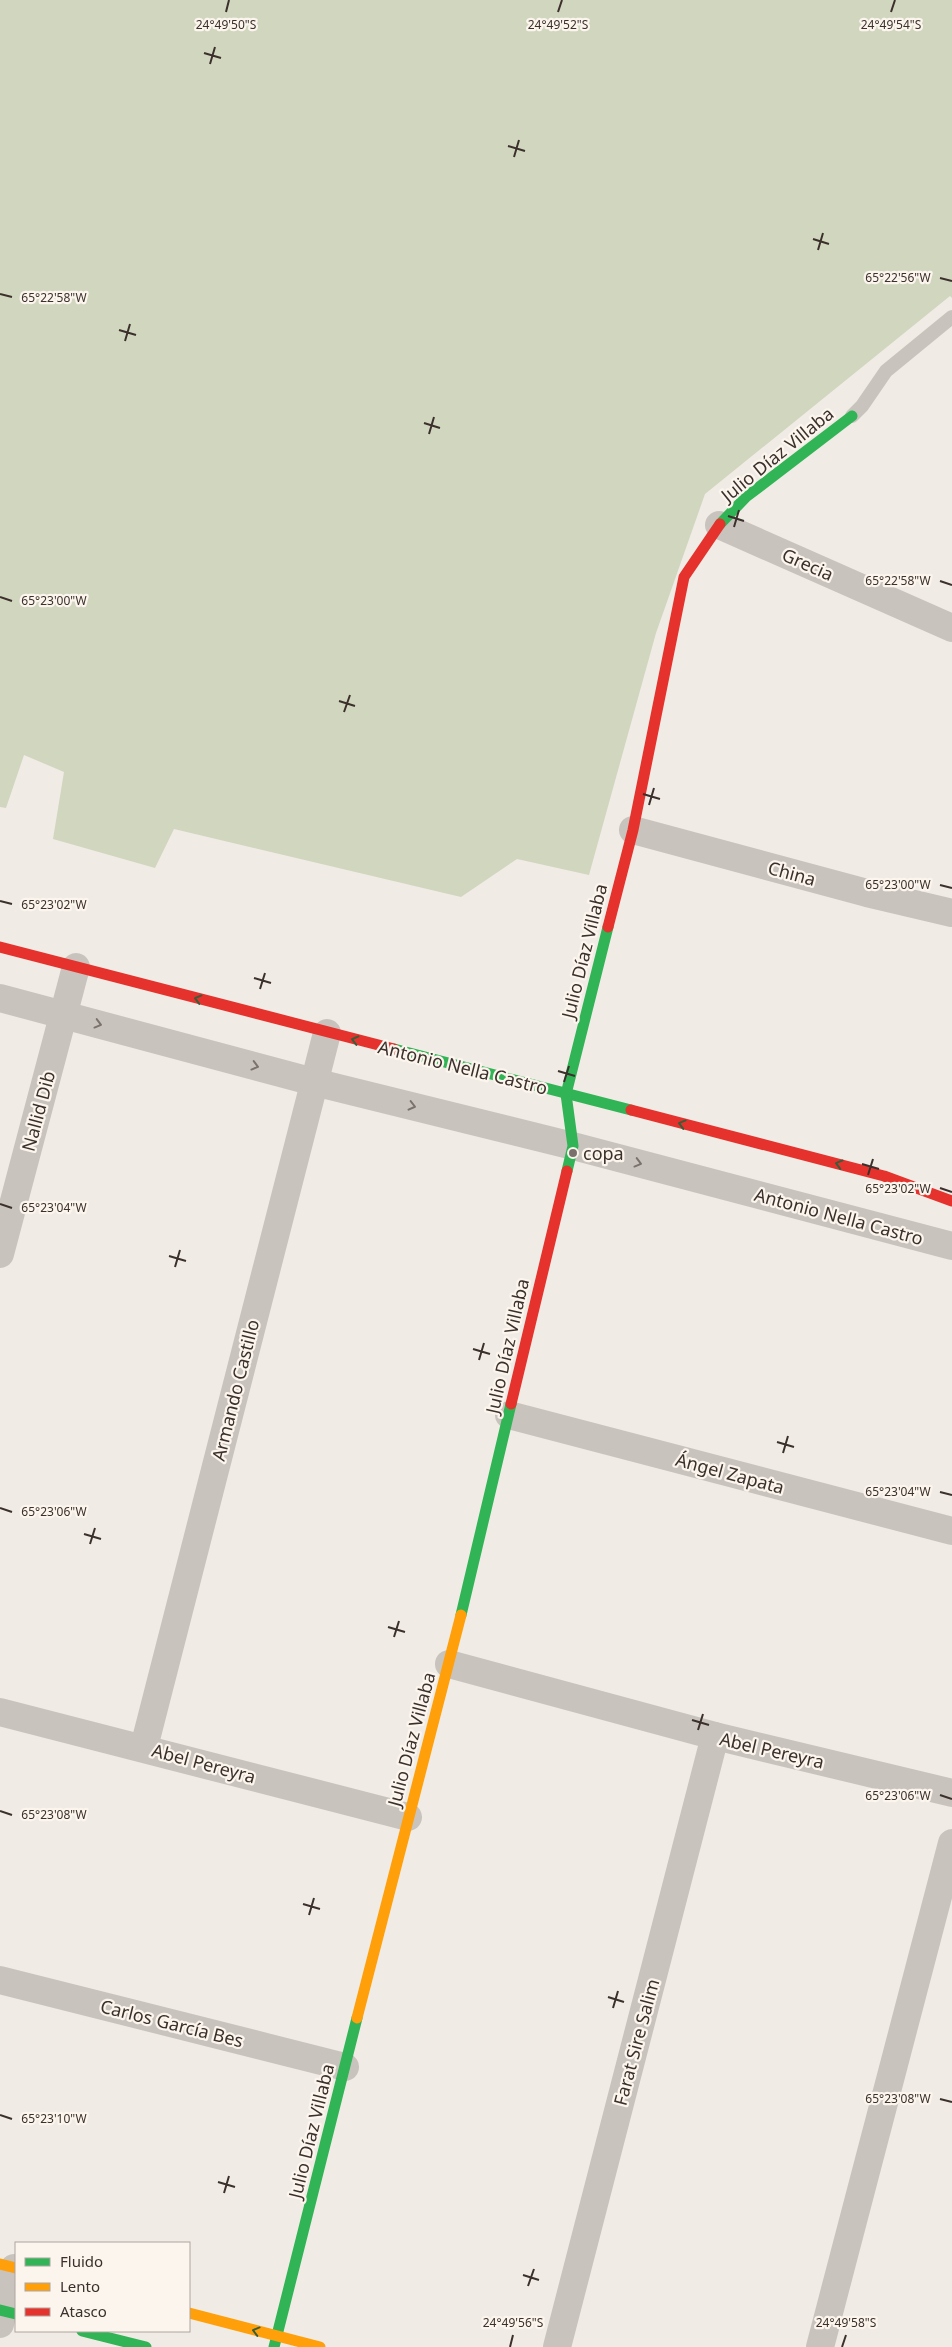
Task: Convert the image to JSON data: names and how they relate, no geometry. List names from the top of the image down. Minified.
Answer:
{"streets":{"street":["Julio Díaz Villaba","Grecia","China","Antonio Nella Castro","Nallid Dib","Armando Castillo","Ángel Zapata","Abel Pereyra","Carlos García Bes","Farat Sire Salim"]},"crossings":[["Julio Díaz Villaba","Grecia"],["Julio Díaz Villaba","China"],["Julio Díaz Villaba","Antonio Nella Castro"],["Julio Díaz Villaba","Ángel Zapata"],["Julio Díaz Villaba","Abel Pereyra"],["Julio Díaz Villaba","Carlos García Bes"],["Antonio Nella Castro","Nallid Dib"],["Antonio Nella Castro","Armando Castillo"],["Armando Castillo","Abel Pereyra"],["Abel Pereyra","Farat Sire Salim"]],"places":["copa"],"legend":["Fluido","Lento","Atasco"],"coordinates":["24°49'50\"S","24°49'52\"S","24°49'54\"S","65°22'56\"W","65°22'58\"W","65°23'00\"W","65°23'02\"W","65°23'04\"W","65°23'06\"W","65°23'08\"W","65°23'10\"W","24°49'56\"S","24°49'58\"S"]}
